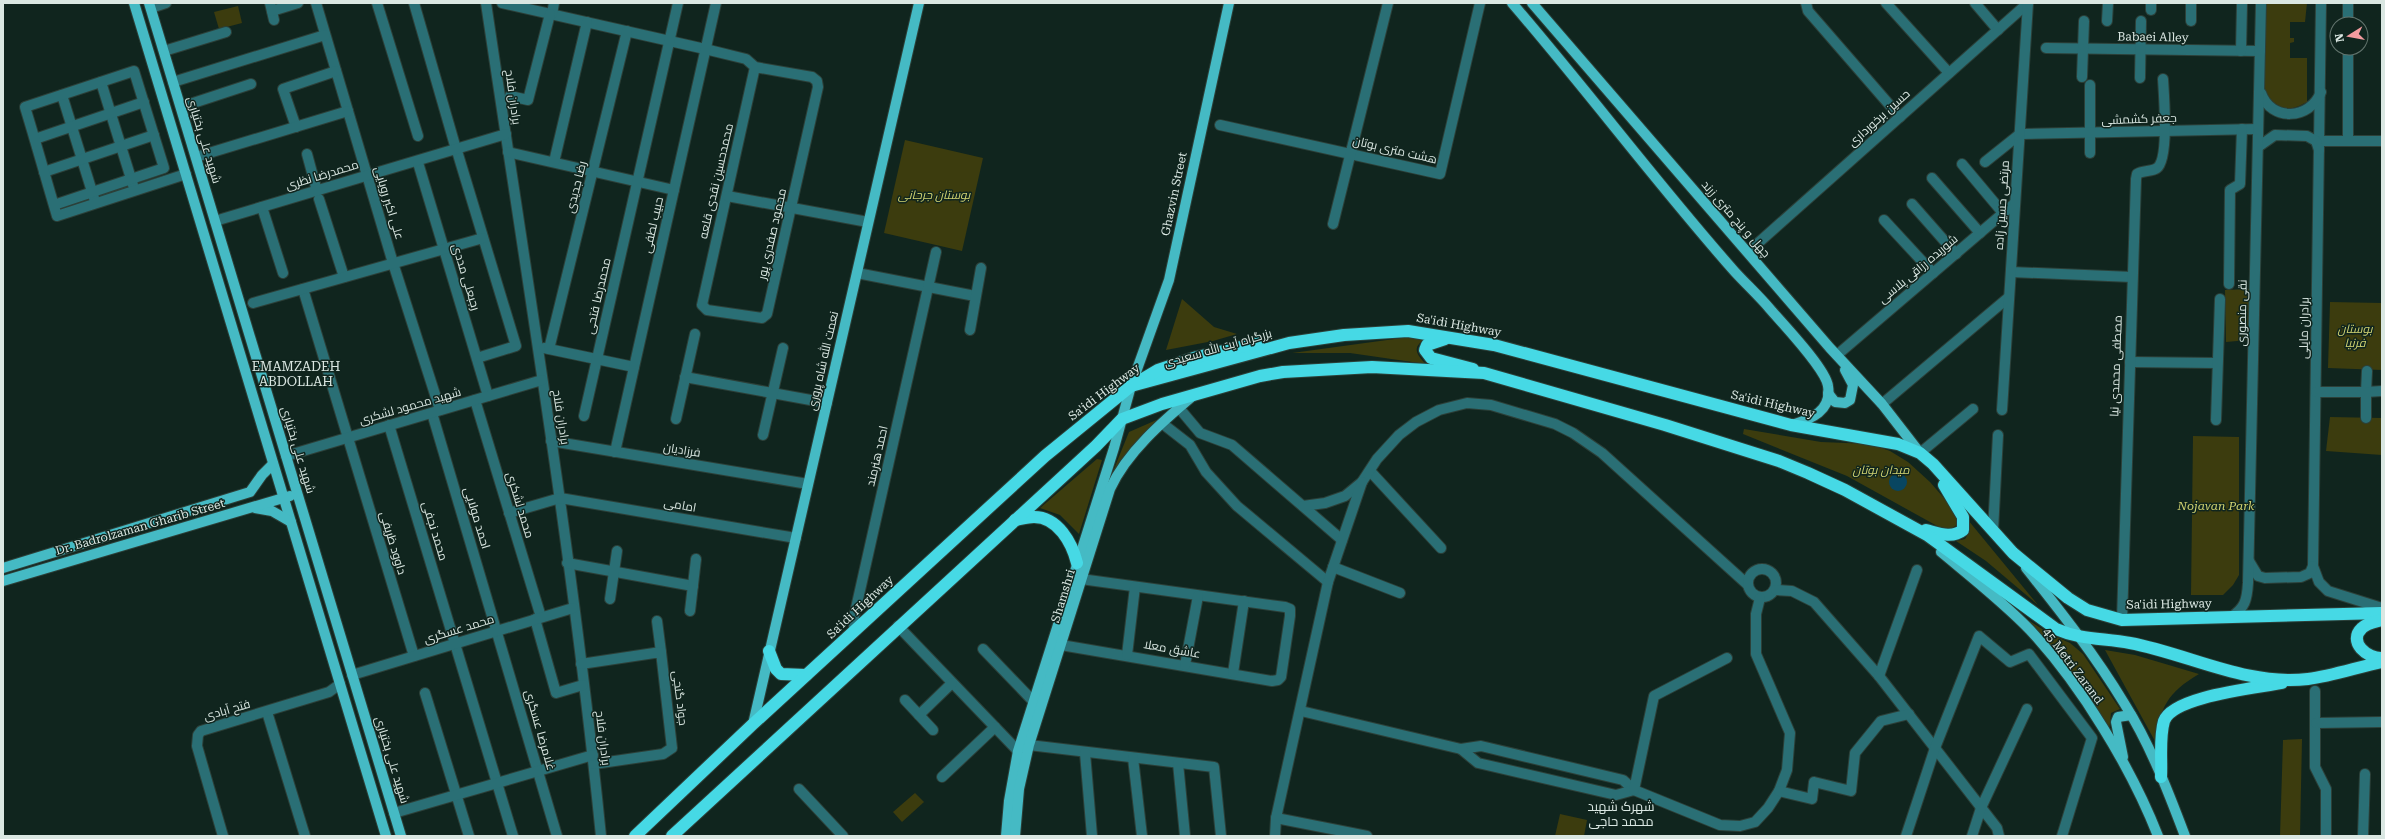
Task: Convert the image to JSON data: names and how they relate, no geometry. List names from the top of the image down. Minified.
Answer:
{"streets":{"highway":["Sa'idi Highway","بزرگراه آیت الله سعیدی"],"main road":["شهید علی بختیاری","Ghazvin Street","چهل و پنج متری زرند","نعمت الله شاه پروری","Dr. Badrolzaman Gharib Street","Shamshri","45 Metri Zarand"],"street":["Babaei Alley","برادران فلاح","حسین برخورداری","جعفر کشمشی","هشت متری بوتان","محمدرضا نظری","محمدحسین نقدی قلعه","رضا جدیدی","علی اکبر رویایی","مرتضی حسین زاده","حبیب لطفی","محمود صفدری پور","شوریده رزاقی پلاسی","رجبعلی مددی","محمدرضا فتحی","نقی منصوری","برادران مایلی","مصطفی محمدی نیا","شهید محمود لشکری","فرزادیان","احمد هنرمند","محمد لشکری","امامی","احمد مولایی","محمد نجفی","داوود ظریفی","محمد عسگری","عاشق معلا","جواد گنجی","فتح آبادی","غلامرضا عسگری"]},"crossings":[["Babaei Alley","نقی منصوری"],["برادران فلاح","محمدرضا نظری"],["برادران فلاح","شهید محمود لشکری"],["برادران فلاح","فرزادیان"],["برادران فلاح","محمد لشکری"],["برادران فلاح","امامی"],["برادران فلاح","محمد عسگری"],["برادران فلاح","جواد گنجی"],["حسین برخورداری","مرتضی حسین زاده"],["حسین برخورداری","چهل و پنج متری زرند"],["جعفر کشمشی","مرتضی حسین زاده"],["جعفر کشمشی","نقی منصوری"],["جعفر کشمشی","مصطفی محمدی نیا"],["شهید علی بختیاری","محمدرضا نظری"],["شهید علی بختیاری","شهید محمود لشکری"],["شهید علی بختیاری","Dr. Badrolzaman Gharib Street"],["شهید علی بختیاری","محمد عسگری"],["محمدرضا نظری","علی اکبر رویایی"],["محمدحسین نقدی قلعه","محمود صفدری پور"],["Ghazvin Street","Sa'idi Highway"],["Ghazvin Street","بزرگراه آیت الله سعیدی"],["Ghazvin Street","Shamshri"],["علی اکبر رویایی","شهید محمود لشکری"],["علی اکبر رویایی","احمد مولایی"],["مرتضی حسین زاده","شوریده رزاقی پلاسی"],["چهل و پنج متری زرند","شوریده رزاقی پلاسی"],["چهل و پنج متری زرند","Sa'idi Highway"],["حبیب لطفی","فرزادیان"],["رجبعلی مددی","شهید محمود لشکری"],["نقی منصوری","Sa'idi Highway"],["Sa'idi Highway","بزرگراه آیت الله سعیدی"],["Sa'idi Highway","نعمت الله شاه پروری"],["Sa'idi Highway","مصطفی محمدی نیا"],["Sa'idi Highway","احمد هنرمند"],["Sa'idi Highway","45 Metri Zarand"],["نعمت الله شاه پروری","فرزادیان"],["نعمت الله شاه پروری","امامی"],["شهید محمود لشکری","محمد لشکری"],["شهید محمود لشکری","احمد مولایی"],["شهید محمود لشکری","محمد نجفی"],["شهید محمود لشکری","داوود ظریفی"],["محمد لشکری","محمد عسگری"],["احمد مولایی","محمد عسگری"],["احمد مولایی","غلامرضا عسگری"],["محمد نجفی","محمد عسگری"],["داوود ظریفی","محمد عسگری"],["Shamshri","عاشق معلا"],["محمد عسگری","غلامرضا عسگری"]],"districts":["EMAMZADEH ABDOLLAH","شهرک شهید محمد حاجی"],"parks":["بوستان جرجانی","بوستان فرنیا","میدان بوتان","Nojavan Park"],"north":"left"}
